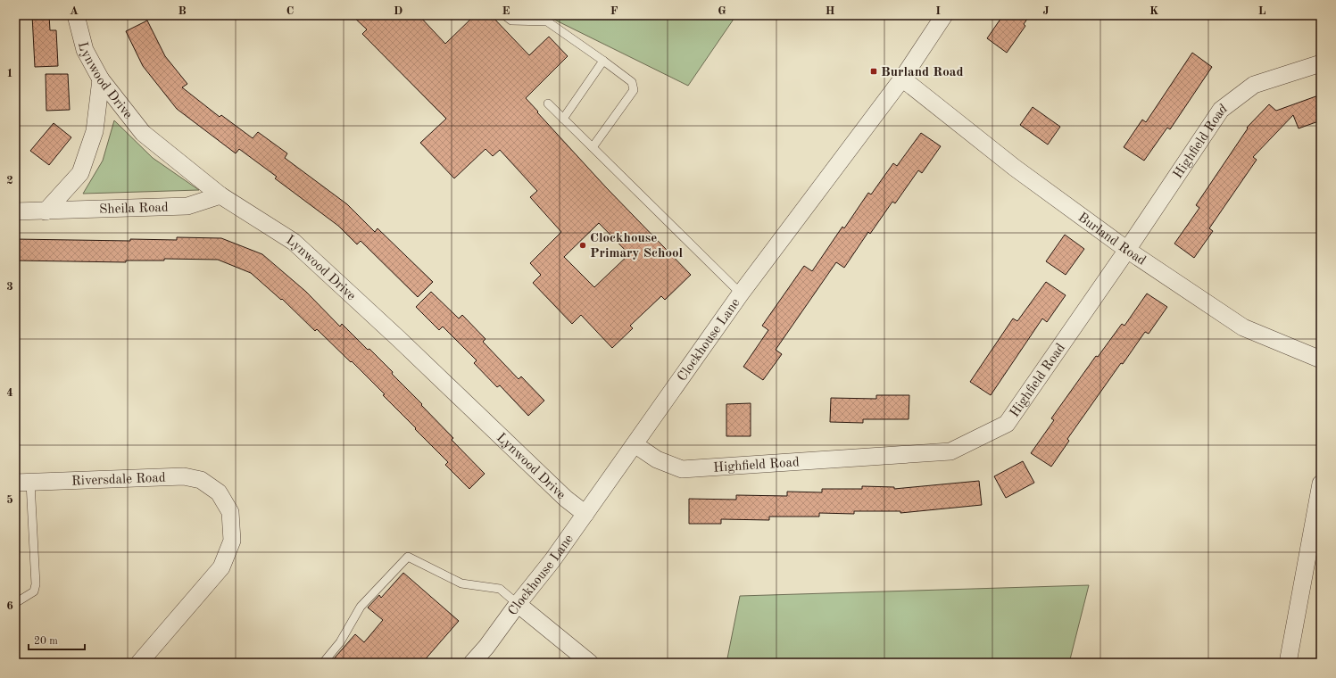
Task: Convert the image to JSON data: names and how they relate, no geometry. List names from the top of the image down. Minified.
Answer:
{"streets":{"street":["Lynwood Drive","Highfield Road","Sheila Road","Burland Road","Clockhouse Lane","Riversdale Road"]},"crossings":[["Lynwood Drive","Sheila Road"],["Lynwood Drive","Clockhouse Lane"],["Highfield Road","Burland Road"],["Highfield Road","Clockhouse Lane"],["Burland Road","Clockhouse Lane"]],"places":{"transit":["Burland Road"],"other":["Clockhouse Primary School"]},"scale_bar":"20 m","grid":{"columns":["A","B","C","D","E","F","G","H","I","J","K","L"],"rows":["1","2","3","4","5","6"]}}
